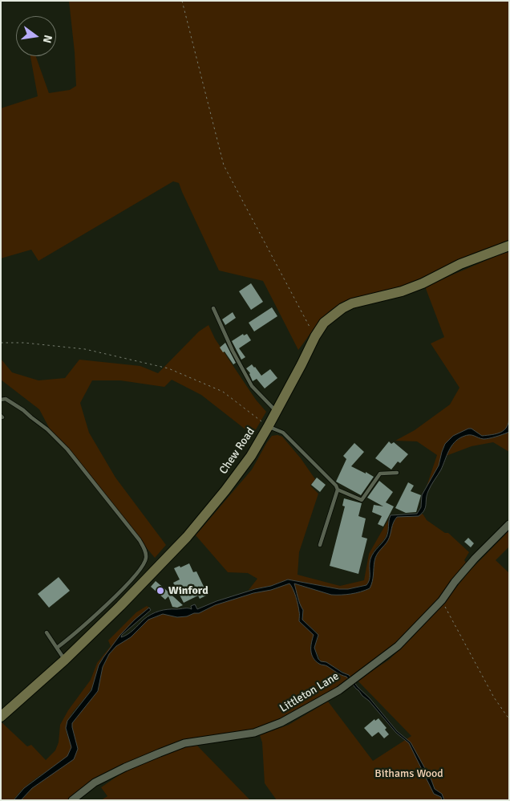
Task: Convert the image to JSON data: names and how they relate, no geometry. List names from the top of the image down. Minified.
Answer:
{"streets":{"main road":["Chew Road"],"street":["Littleton Lane"]},"parks":["Bithams Wood"],"places":["Winford"],"north":"right"}
